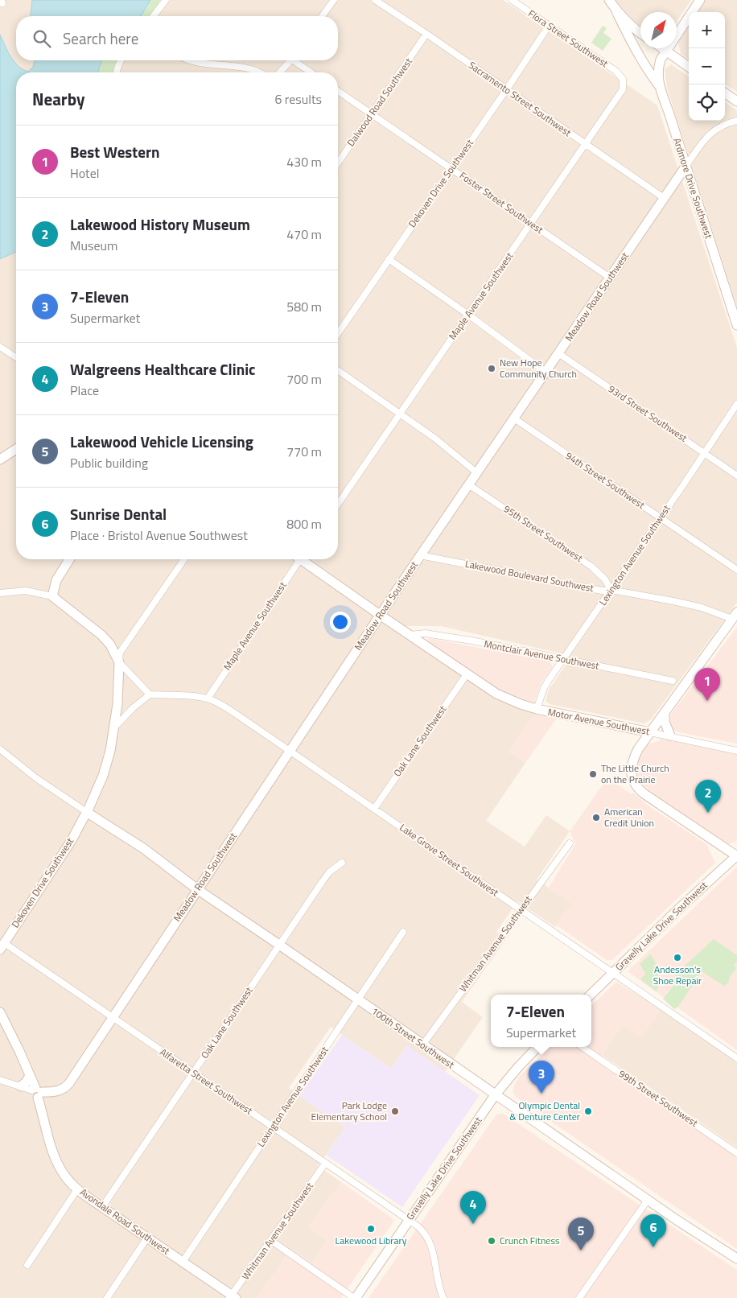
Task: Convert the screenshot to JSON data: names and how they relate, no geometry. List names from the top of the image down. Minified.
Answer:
{"streets":{"street":["Flora Street Southwest","Sacramento Street Southwest","Dalwood Road Southwest","Dekoven Drive Southwest","Ardmore Drive Southwest","Foster Street Southwest","Maple Avenue Southwest","Meadow Road Southwest","93rd Street Southwest","94th Street Southwest","95th Street Southwest","Lexington Avenue Southwest","Lakewood Boulevard Southwest","Montclair Avenue Southwest","Motor Avenue Southwest","Oak Lane Southwest","Lake Grove Street Southwest","Gravelly Lake Drive Southwest","Whitman Avenue Southwest","100th Street Southwest","Alfaretta Street Southwest","99th Street Southwest","Avondale Road Southwest"]},"crossings":[["Flora Street Southwest","Dekoven Drive Southwest"],["Flora Street Southwest","Maple Avenue Southwest"],["Sacramento Street Southwest","Dalwood Road Southwest"],["Sacramento Street Southwest","Dekoven Drive Southwest"],["Sacramento Street Southwest","Maple Avenue Southwest"],["Sacramento Street Southwest","Meadow Road Southwest"],["Dalwood Road Southwest","Foster Street Southwest"],["Dekoven Drive Southwest","Foster Street Southwest"],["Dekoven Drive Southwest","100th Street Southwest"],["Dekoven Drive Southwest","Alfaretta Street Southwest"],["Ardmore Drive Southwest","Meadow Road Southwest"],["Foster Street Southwest","Maple Avenue Southwest"],["Foster Street Southwest","Meadow Road Southwest"],["Maple Avenue Southwest","Lake Grove Street Southwest"],["Meadow Road Southwest","93rd Street Southwest"],["Meadow Road Southwest","94th Street Southwest"],["Meadow Road Southwest","95th Street Southwest"],["Meadow Road Southwest","Lakewood Boulevard Southwest"],["Meadow Road Southwest","Motor Avenue Southwest"],["Meadow Road Southwest","Lake Grove Street Southwest"],["Meadow Road Southwest","100th Street Southwest"],["Meadow Road Southwest","Alfaretta Street Southwest"],["Meadow Road Southwest","Avondale Road Southwest"],["93rd Street Southwest","Lexington Avenue Southwest"],["94th Street Southwest","Lexington Avenue Southwest"],["95th Street Southwest","Lexington Avenue Southwest"],["95th Street Southwest","Lakewood Boulevard Southwest"],["Lexington Avenue Southwest","Lakewood Boulevard Southwest"],["Lexington Avenue Southwest","Montclair Avenue Southwest"],["Lexington Avenue Southwest","Motor Avenue Southwest"],["Lexington Avenue Southwest","100th Street Southwest"],["Lexington Avenue Southwest","Alfaretta Street Southwest"],["Lexington Avenue Southwest","Avondale Road Southwest"],["Montclair Avenue Southwest","Motor Avenue Southwest"],["Motor Avenue Southwest","Oak Lane Southwest"],["Oak Lane Southwest","Lake Grove Street Southwest"],["Oak Lane Southwest","100th Street Southwest"],["Oak Lane Southwest","Alfaretta Street Southwest"],["Oak Lane Southwest","Avondale Road Southwest"],["Lake Grove Street Southwest","Gravelly Lake Drive Southwest"],["Lake Grove Street Southwest","Whitman Avenue Southwest"],["Gravelly Lake Drive Southwest","100th Street Southwest"],["Gravelly Lake Drive Southwest","Alfaretta Street Southwest"],["Whitman Avenue Southwest","100th Street Southwest"],["Whitman Avenue Southwest","Alfaretta Street Southwest"],["Whitman Avenue Southwest","Avondale Road Southwest"]],"places":["New Hope Community Church","The Little Church on the Prairie","American Credit Union","Andesson's Shoe Repair","Park Lodge Elementary School","Olympic Dental & Denture Center","Lakewood Library","Crunch Fitness"],"north":"top right","page":{"map_buttons":["+","−"],"search":"Search here","heading":["Nearby","6 results"],"list":[{"mark":"1","name":"Best Western","note":"Hotel","value":"430 m"},{"mark":"2","name":"Lakewood History Museum","note":"Museum","value":"470 m"},{"mark":"3","name":"7-Eleven","note":"Supermarket","value":"580 m"},{"mark":"4","name":"Walgreens Healthcare Clinic","note":"Place","value":"700 m"},{"mark":"5","name":"Lakewood Vehicle Licensing","note":"Public building","value":"770 m"},{"mark":"6","name":"Sunrise Dental","note":"Place · Bristol Avenue Southwest","value":"800 m"}],"pins":["1","2","3","4","6","5"],"popup":["7-Eleven","Supermarket"]}}
